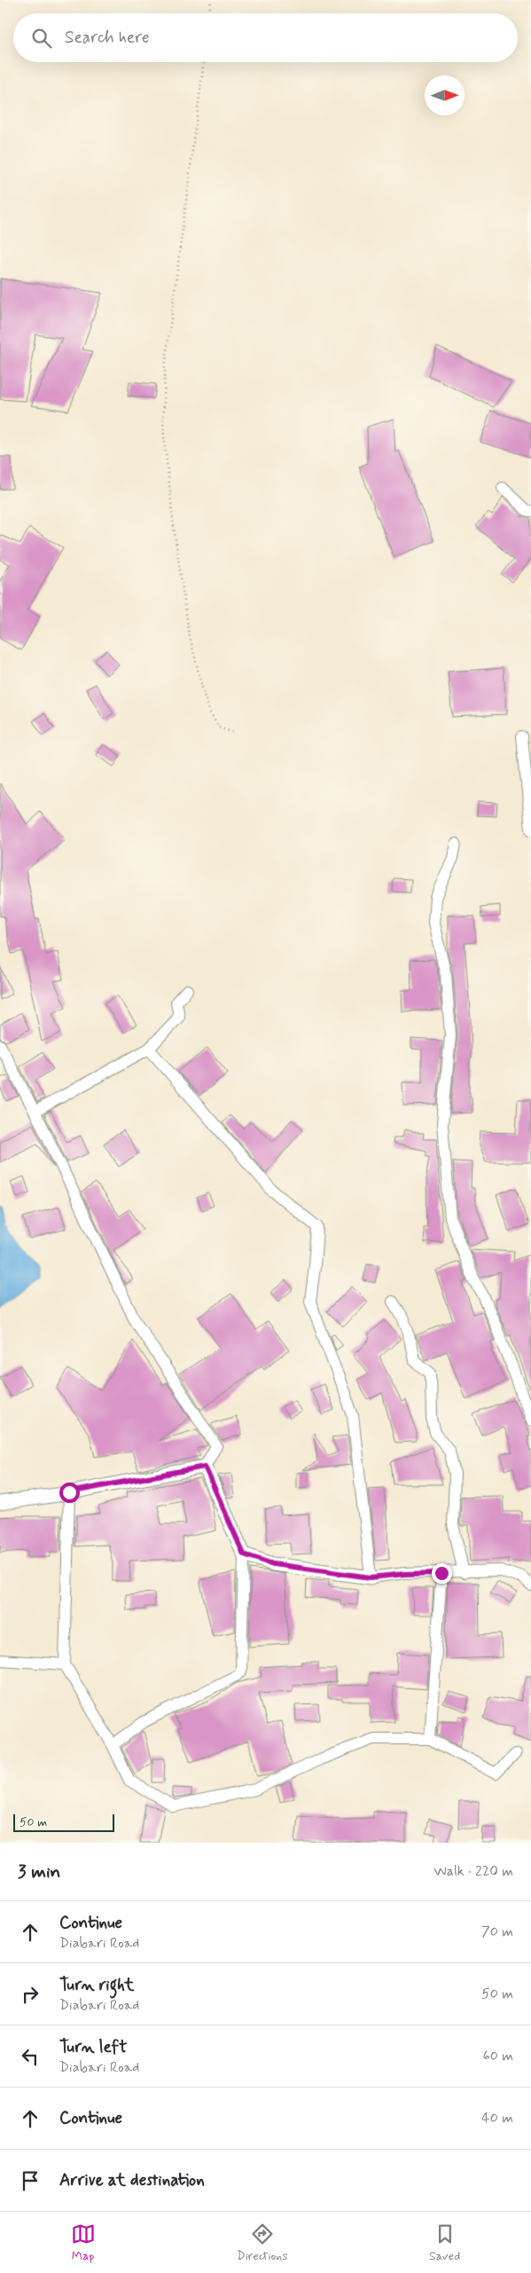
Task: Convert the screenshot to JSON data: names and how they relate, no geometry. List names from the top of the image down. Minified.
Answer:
{"scale_bar":"50 m","north":"right","page":{"search":"Search here","scale":"50 m","heading":["3 min","Walk · 220 m"],"list":[["Continue","Diabari Road","70 m"],["Turn right","Diabari Road","50 m"],["Turn left","Diabari Road","60 m"],["Continue","40 m"],"Arrive at destination"],"nav":["Map","Directions","Saved"]}}
